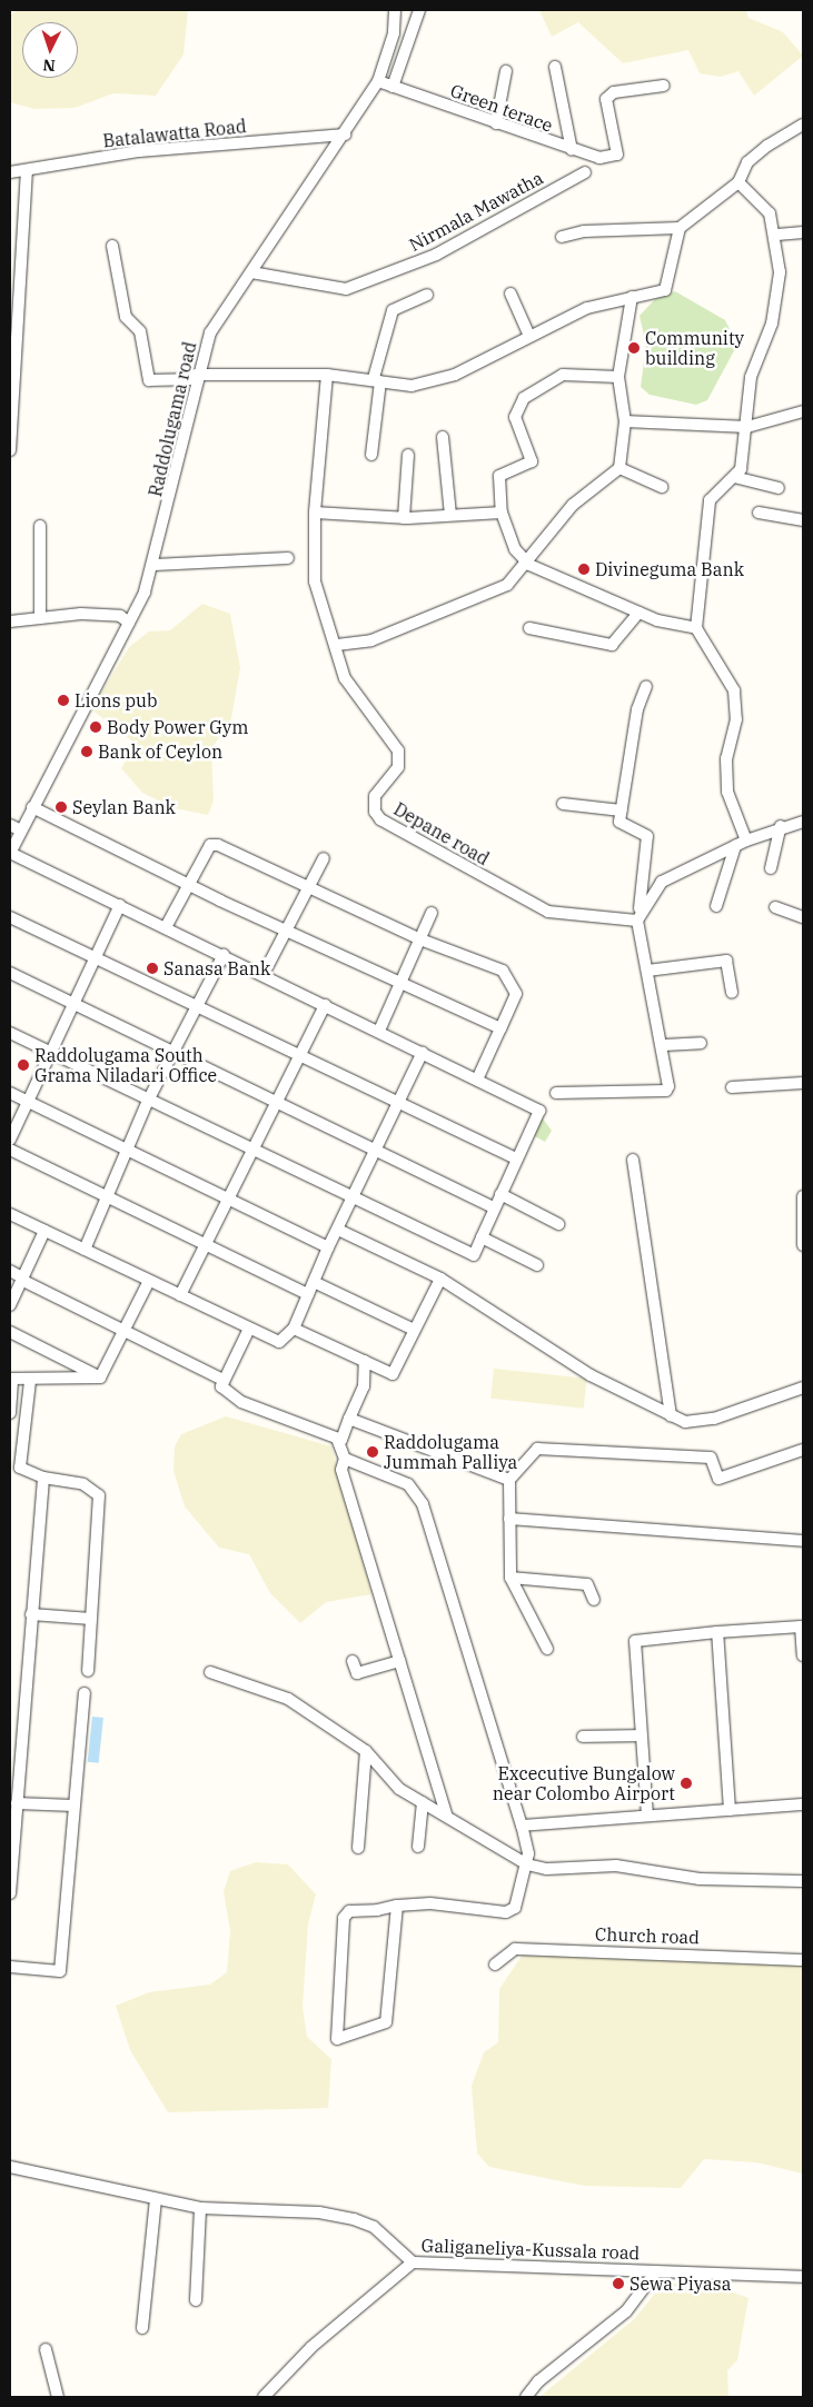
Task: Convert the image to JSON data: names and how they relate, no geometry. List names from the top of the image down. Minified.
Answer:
{"streets":{"street":["Green terace","Batalawatta Road","Nirmala Mawatha","Raddolugama road","Depane road","Church road","Galiganeliya-Kussala road"]},"crossings":[["Green terace","Raddolugama road"],["Batalawatta Road","Raddolugama road"],["Nirmala Mawatha","Raddolugama road"]],"places":["Community building","Divineguma Bank","Lions pub","Body Power Gym","Bank of Ceylon","Seylan Bank","Sanasa Bank","Raddolugama South Grama Niladari Office","Raddolugama Jummah Palliya","Excecutive Bungalow near Colombo Airport","Sewa Piyasa"],"north":"bottom"}
